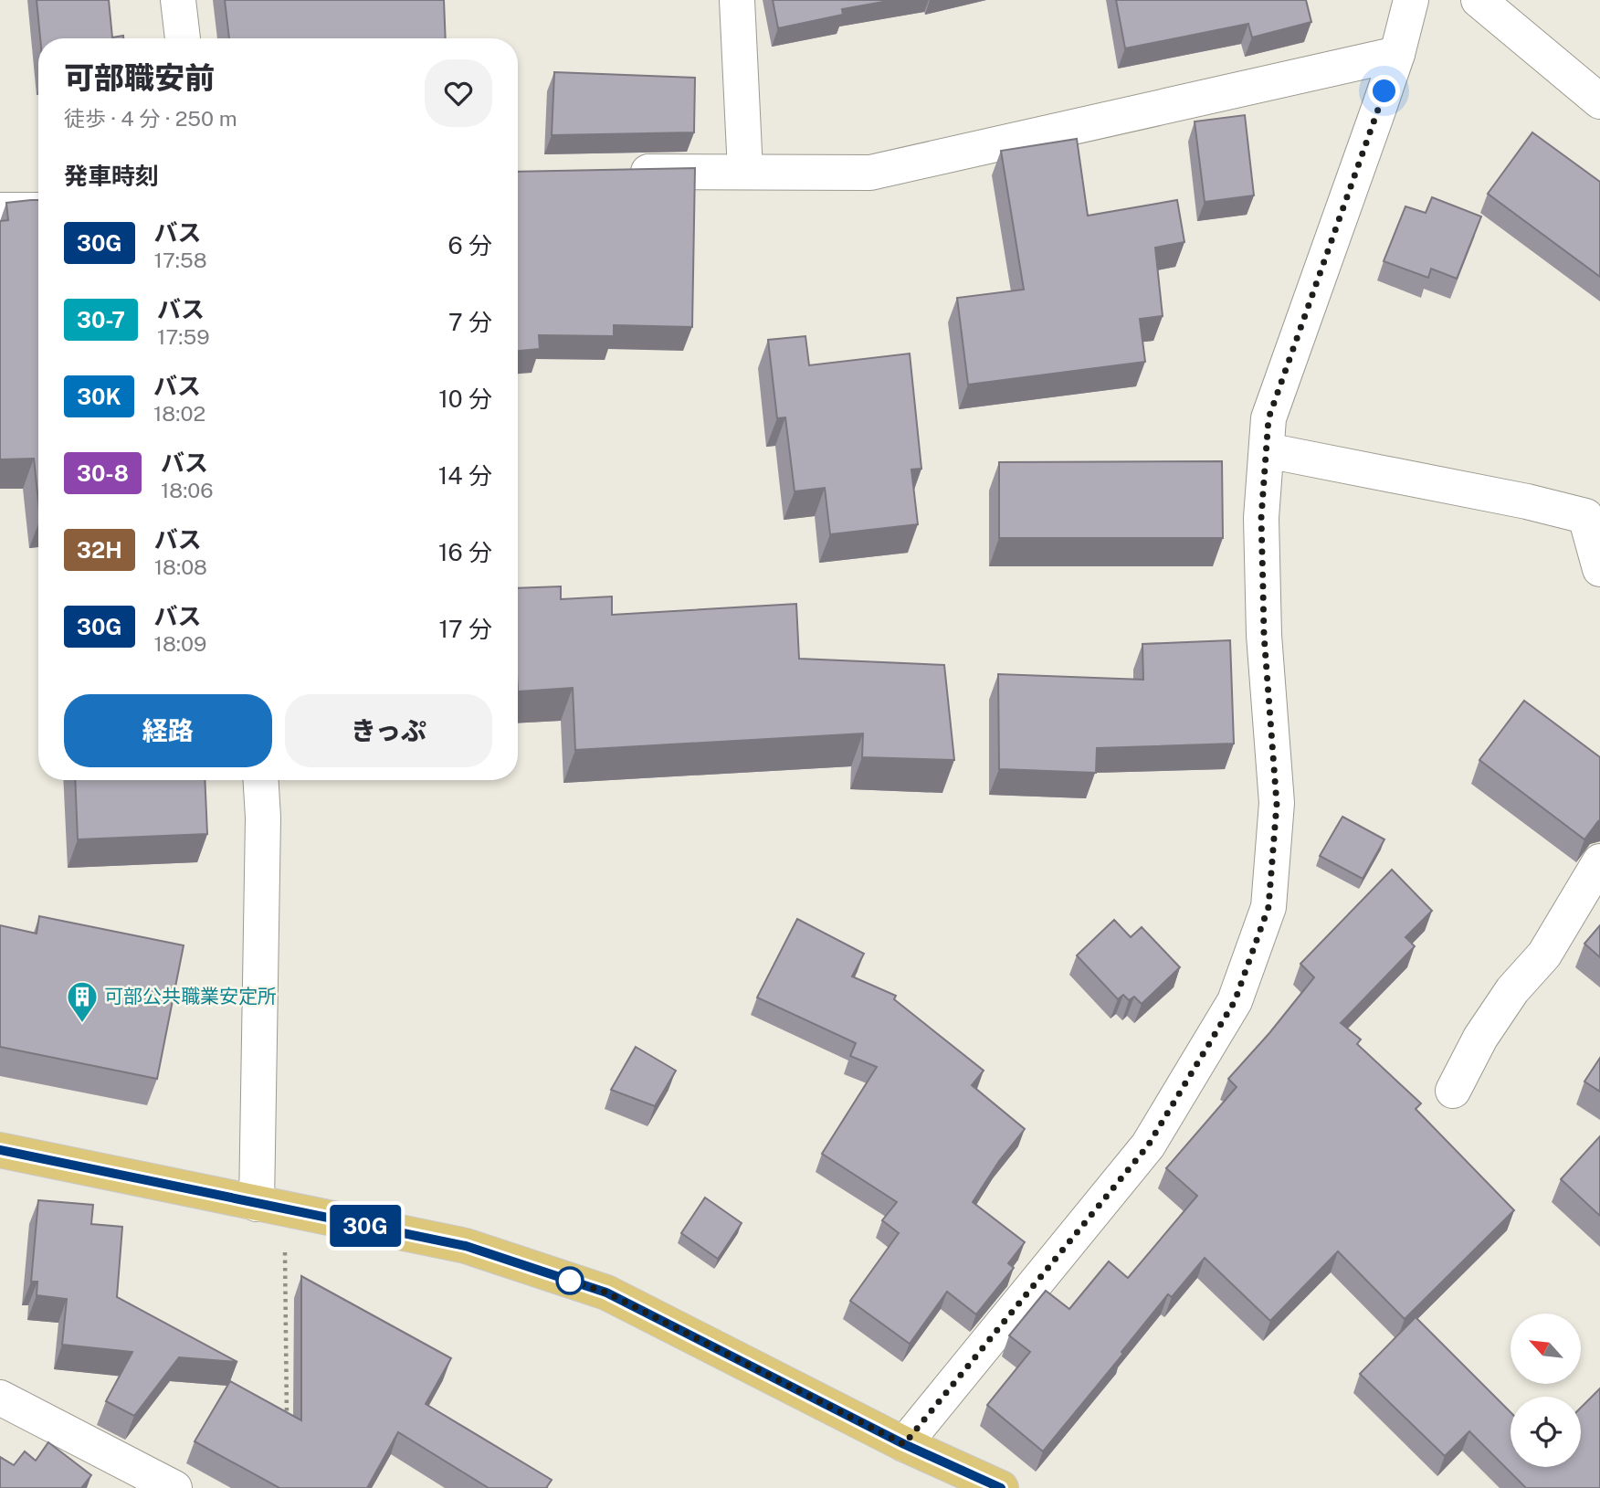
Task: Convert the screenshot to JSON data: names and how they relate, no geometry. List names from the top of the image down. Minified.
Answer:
{"places":{"building":["可部公共職業安定所"]},"lines":["bus line 30G"],"north":"top left","page":{"on_map":"30G","heading":[["可部職安前","徒歩 · 4 分 · 250 m"],"発車時刻"],"list":[{"mark":"30G","name":"バス","note":"17:58","value":"6 分"},{"mark":"30-7","name":"バス","note":"17:59","value":"7 分"},{"mark":"30K","name":"バス","note":"18:02","value":"10 分"},{"mark":"30-8","name":"バス","note":"18:06","value":"14 分"},{"mark":"32H","name":"バス","note":"18:08","value":"16 分"},{"mark":"30G","name":"バス","note":"18:09","value":"17 分"}],"buttons":["経路","きっぷ"]}}
